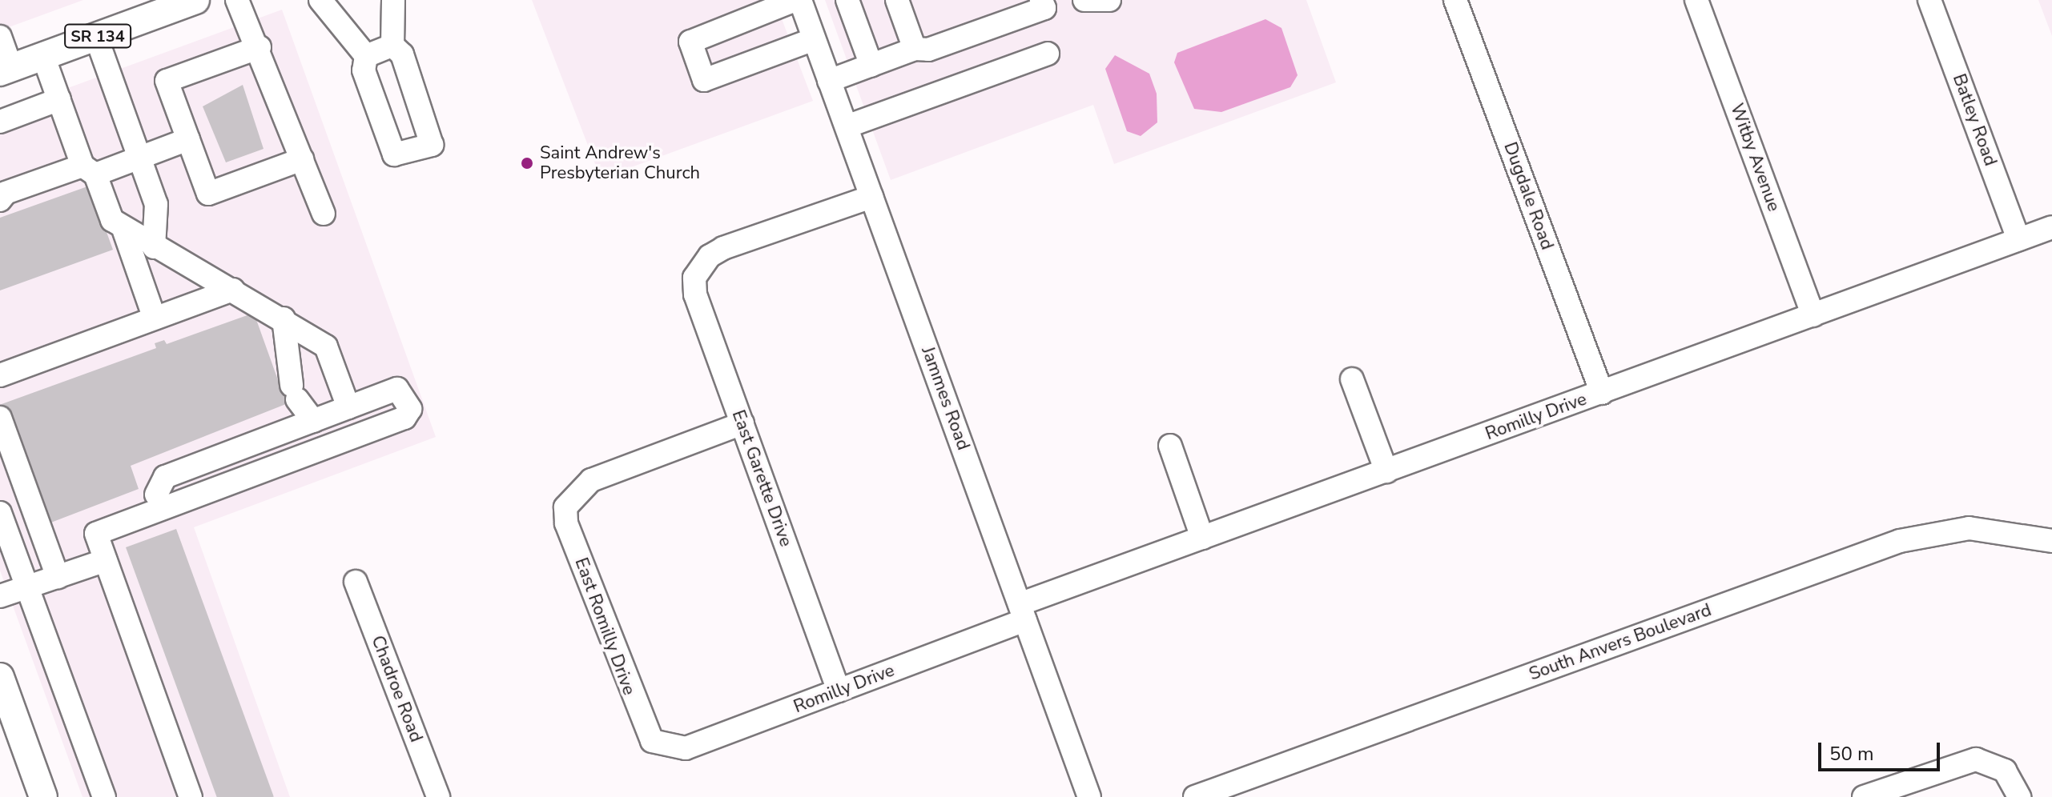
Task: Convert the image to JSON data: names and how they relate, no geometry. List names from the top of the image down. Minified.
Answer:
{"streets":{"main road":["SR 134"],"street":["Batley Road","Witby Avenue","Dugdale Road","Jammes Road","Romilly Drive","East Garette Drive","East Romilly Drive","South Anvers Boulevard","Chadroe Road"]},"crossings":[["Batley Road","Romilly Drive"],["Witby Avenue","Romilly Drive"],["Dugdale Road","Romilly Drive"],["Jammes Road","Romilly Drive"],["Jammes Road","East Garette Drive"],["Romilly Drive","East Garette Drive"],["Romilly Drive","East Romilly Drive"],["East Garette Drive","East Romilly Drive"]],"places":["Saint Andrew's Presbyterian Church"],"scale_bar":"50 m"}
